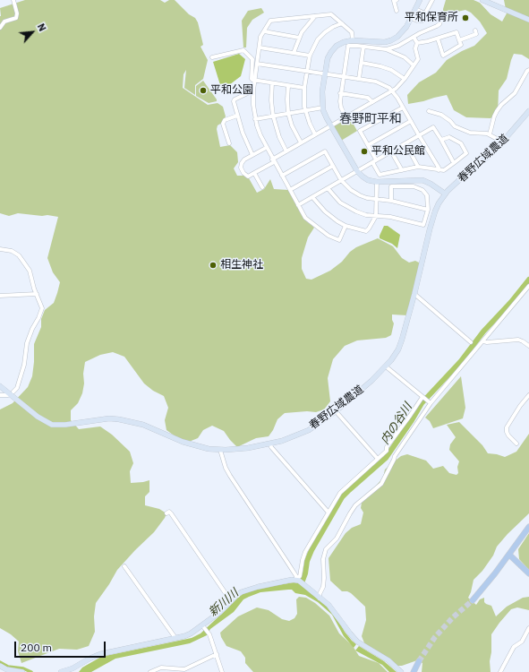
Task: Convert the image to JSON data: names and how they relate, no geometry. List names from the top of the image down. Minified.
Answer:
{"streets":{"street":["春野広域農道"]},"districts":["春野町平和"],"water":["内の谷川","新川川"],"places":["平和保育所","平和公園","平和公民館","相生神社"],"scale_bar":"200 m","north":"top right"}
